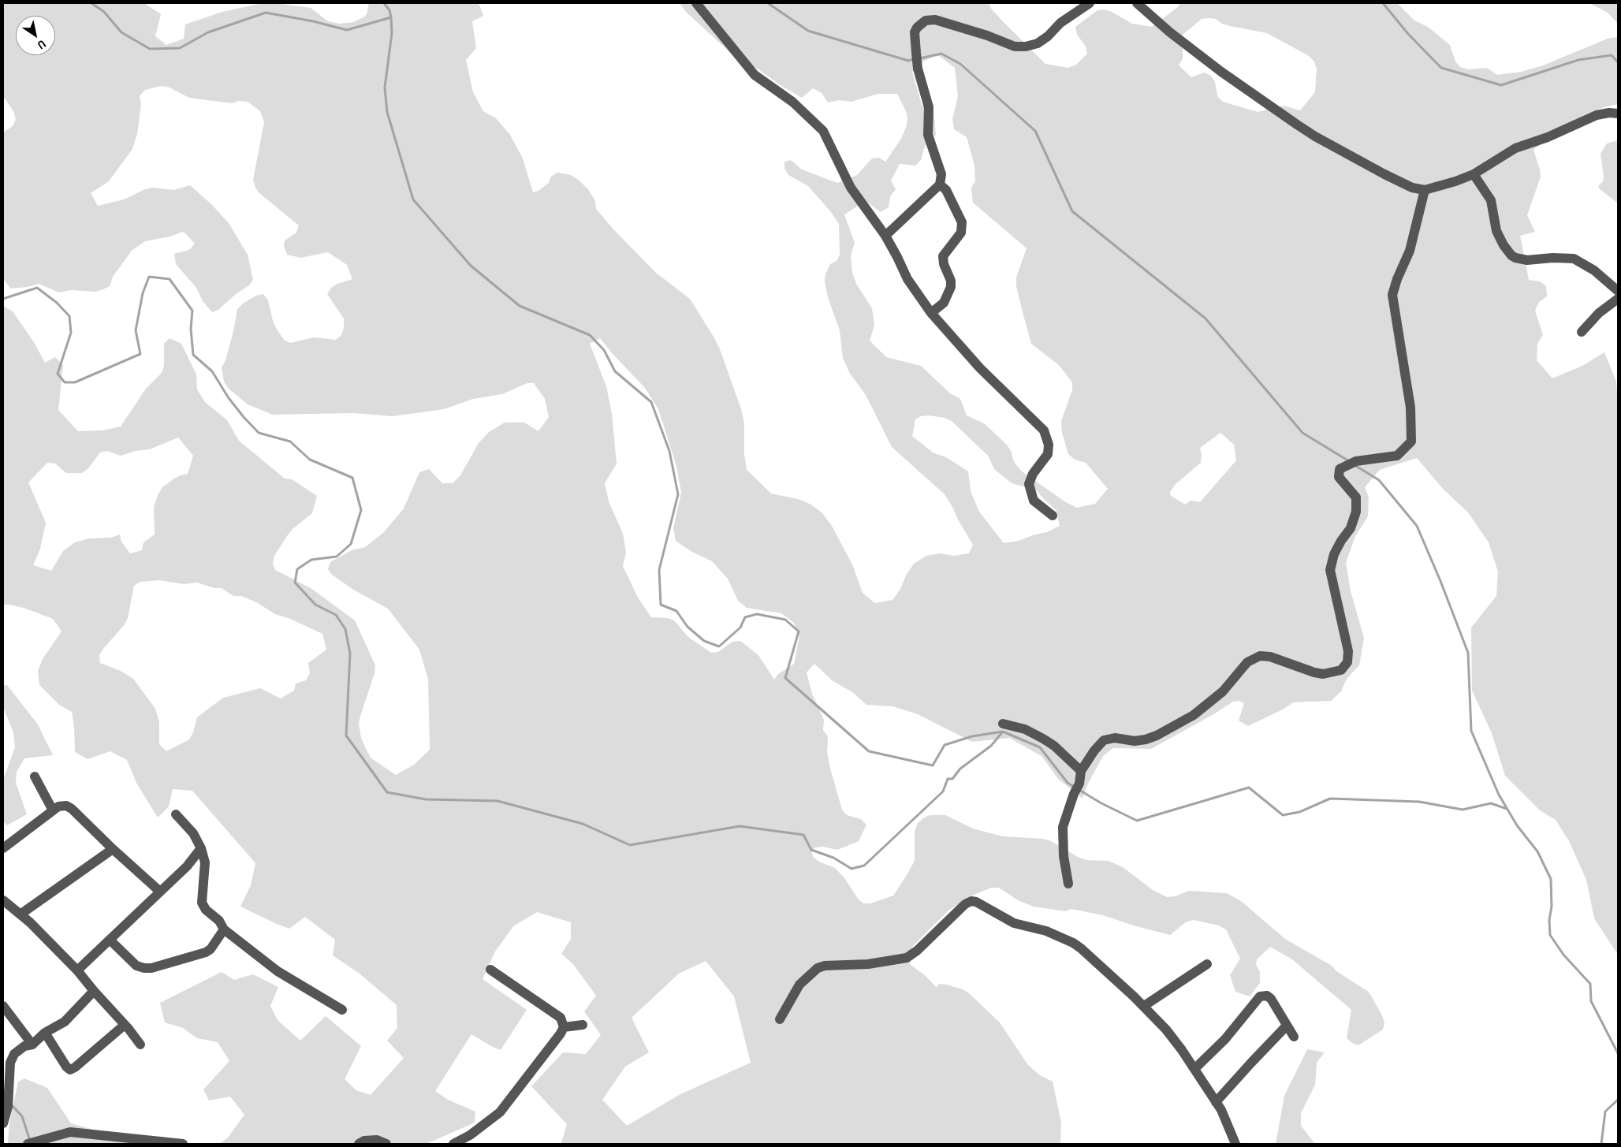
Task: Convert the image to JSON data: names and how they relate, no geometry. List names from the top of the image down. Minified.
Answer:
{"north":"bottom right"}
